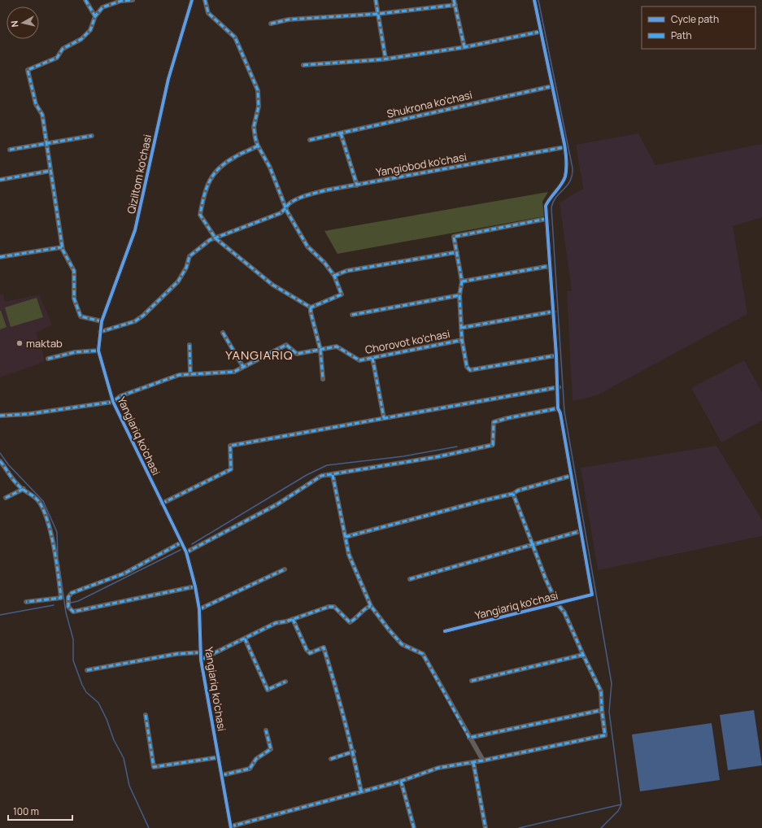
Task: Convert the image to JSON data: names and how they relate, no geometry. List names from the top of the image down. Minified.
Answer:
{"streets":{"street":["Shukrona ko'chasi","Yangiobod ko'chasi","Qiziltom ko'chasi","Chorovot ko'chasi","Yangiariq ko'chasi"]},"crossings":[["Qiziltom ko'chasi","Yangiariq ko'chasi"]],"districts":["YANGIARIQ"],"places":["maktab"],"legend":["Cycle path","Path"],"scale_bar":"100 m","north":"left"}
